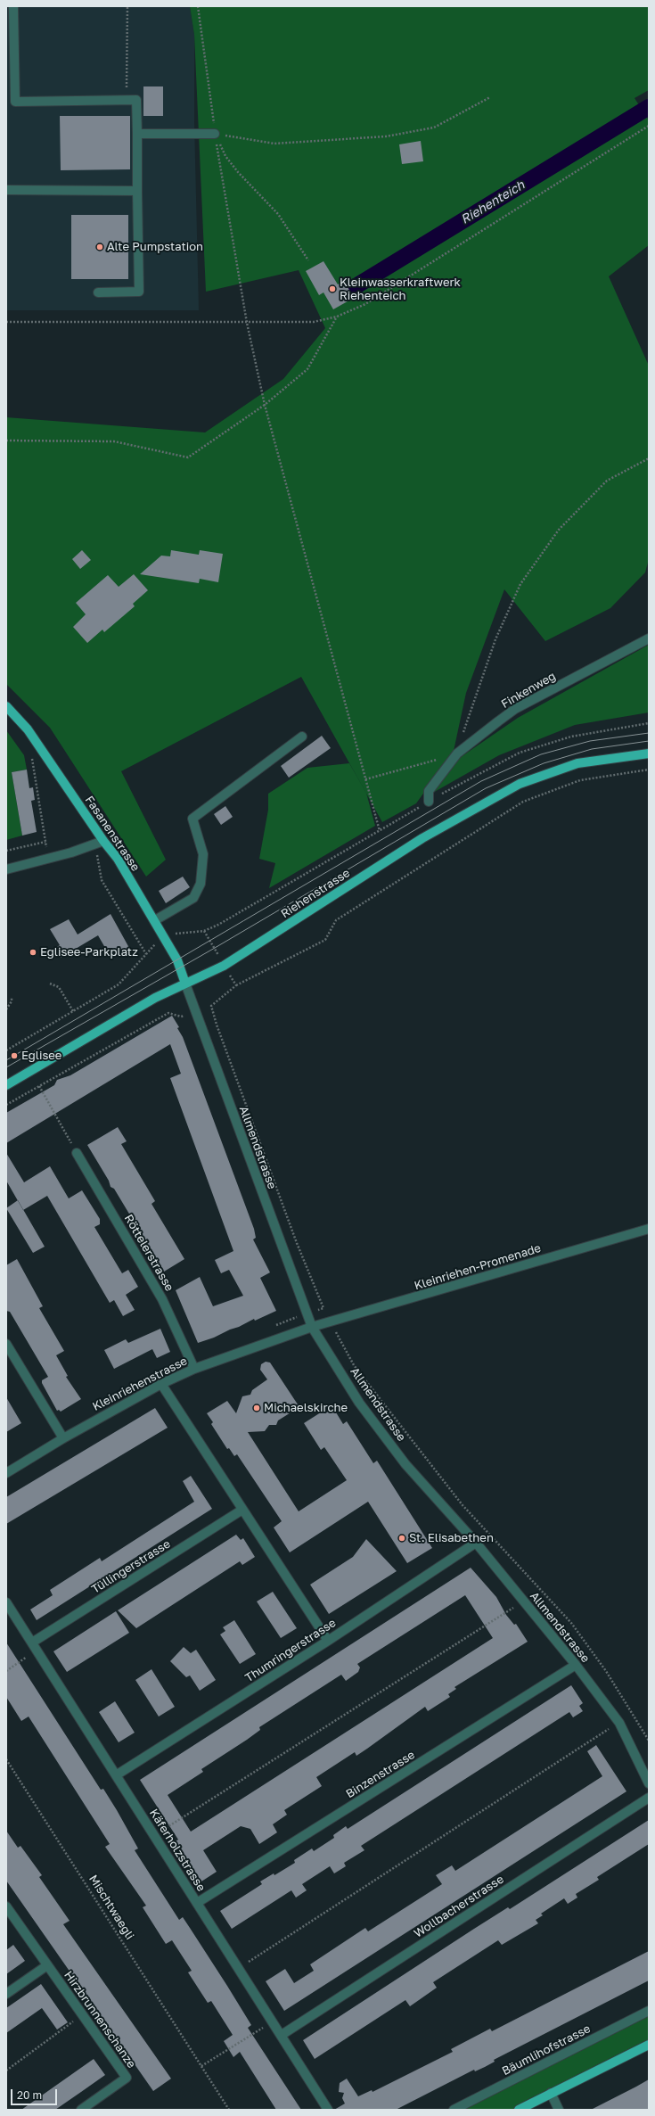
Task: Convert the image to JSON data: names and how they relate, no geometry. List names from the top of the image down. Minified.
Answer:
{"streets":{"main road":["Fasanenstrasse","Riehenstrasse"],"street":["Finkenweg","Allmendstrasse","Röttelerstrasse","Kleinriehen-Promenade","Kleinriehenstrasse","Tüllingerstrasse","Thumringerstrasse","Binzenstrasse","Käferholzstrasse","Wollbacherstrasse","Hirzbrunnenschanze","Bäumlihofstrasse"],"path":["Mischtwaegli"]},"crossings":[["Fasanenstrasse","Riehenstrasse"],["Fasanenstrasse","Allmendstrasse"],["Riehenstrasse","Allmendstrasse"],["Allmendstrasse","Kleinriehen-Promenade"],["Allmendstrasse","Kleinriehenstrasse"],["Allmendstrasse","Thumringerstrasse"],["Allmendstrasse","Binzenstrasse"],["Röttelerstrasse","Kleinriehenstrasse"],["Kleinriehen-Promenade","Kleinriehenstrasse"],["Tüllingerstrasse","Käferholzstrasse"],["Thumringerstrasse","Käferholzstrasse"],["Binzenstrasse","Käferholzstrasse"],["Käferholzstrasse","Wollbacherstrasse"]],"water":["Riehenteich"],"places":["Alte Pumpstation","Kleinwasserkraftwerk Riehenteich","Eglisee-Parkplatz","Eglisee","Michaelskirche","St. Elisabethen"],"scale_bar":"20 m"}
